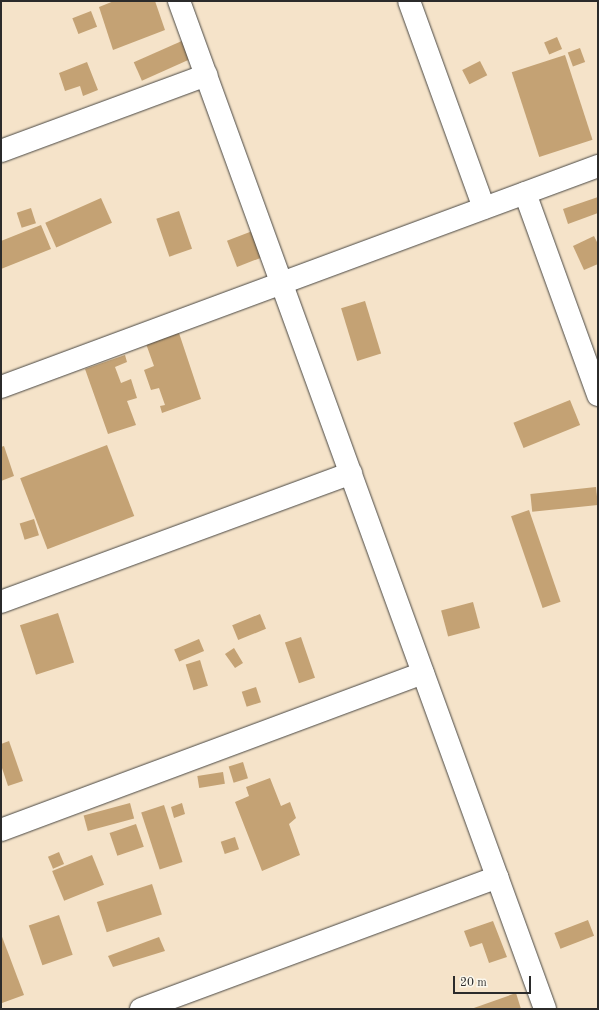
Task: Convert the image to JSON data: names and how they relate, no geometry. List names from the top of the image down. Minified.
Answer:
{"scale_bar":"20 m"}
